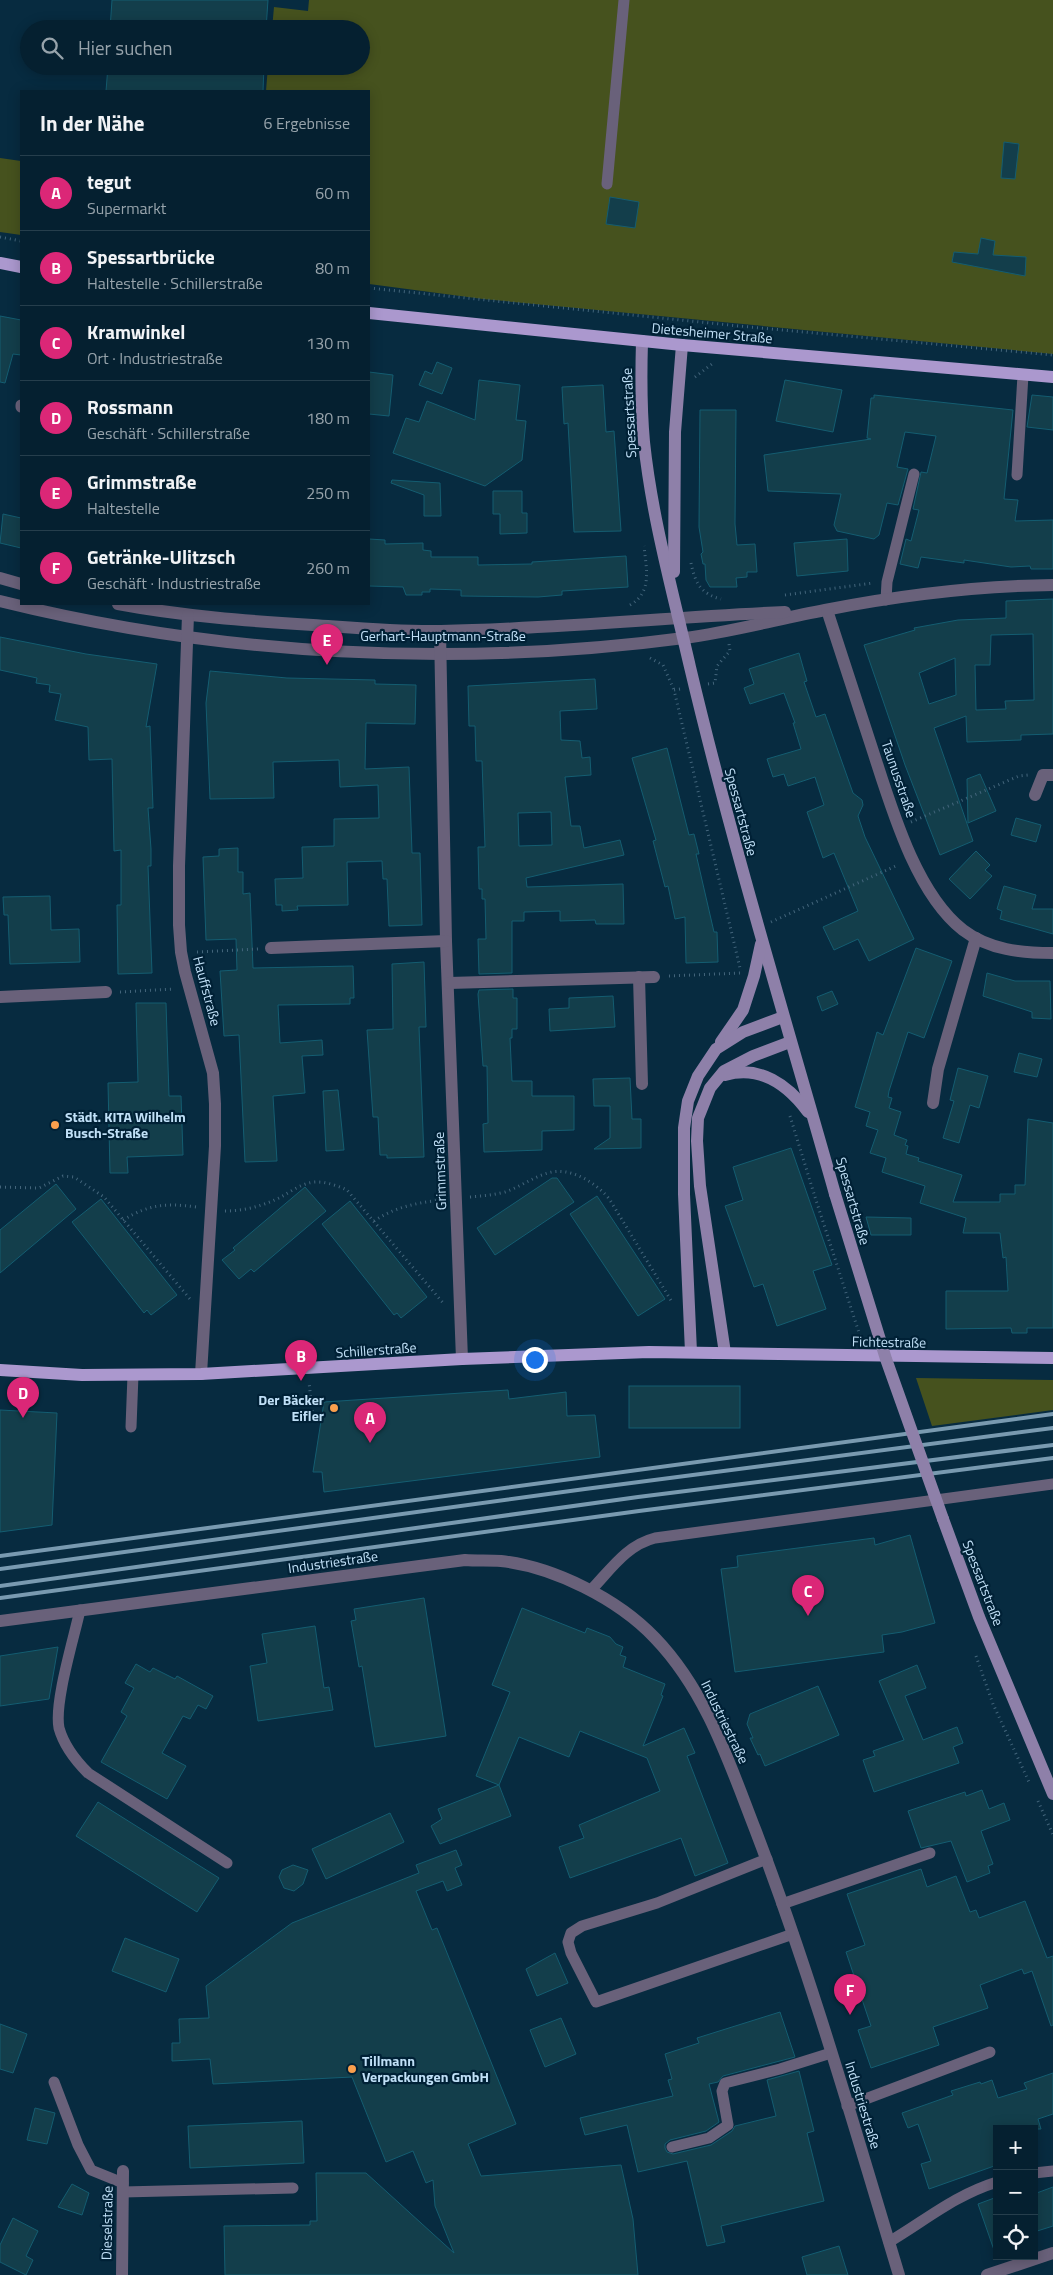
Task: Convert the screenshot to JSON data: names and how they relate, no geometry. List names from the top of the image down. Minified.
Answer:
{"streets":{"main road":["Dietesheimer Straße","Spessartstraße","Fichtestraße","Schillerstraße"],"street":["Gerhart-Hauptmann-Straße","Taunusstraße","Hauffstraße","Grimmstraße","Industriestraße","Dieselstraße"]},"crossings":[["Dietesheimer Straße","Spessartstraße"],["Spessartstraße","Gerhart-Hauptmann-Straße"],["Gerhart-Hauptmann-Straße","Taunusstraße"],["Gerhart-Hauptmann-Straße","Hauffstraße"],["Gerhart-Hauptmann-Straße","Grimmstraße"],["Hauffstraße","Schillerstraße"],["Grimmstraße","Schillerstraße"],["Fichtestraße","Schillerstraße"]],"places":["Städt. KITA Wilhelm Busch-Straße","Der Bäcker Eifler","Tillmann Verpackungen GmbH"],"page":{"search":"Hier suchen","heading":["In der Nähe","6 Ergebnisse"],"list":[{"mark":"A","name":"tegut","note":"Supermarkt","value":"60 m"},{"mark":"B","name":"Spessartbrücke","note":"Haltestelle · Schillerstraße","value":"80 m"},{"mark":"C","name":"Kramwinkel","note":"Ort · Industriestraße","value":"130 m"},{"mark":"D","name":"Rossmann","note":"Geschäft · Schillerstraße","value":"180 m"},{"mark":"E","name":"Grimmstraße","note":"Haltestelle","value":"250 m"},{"mark":"F","name":"Getränke-Ulitzsch","note":"Geschäft · Industriestraße","value":"260 m"}],"pins":["E","B","D","A","C","F"],"map_buttons":["+","−"]}}
